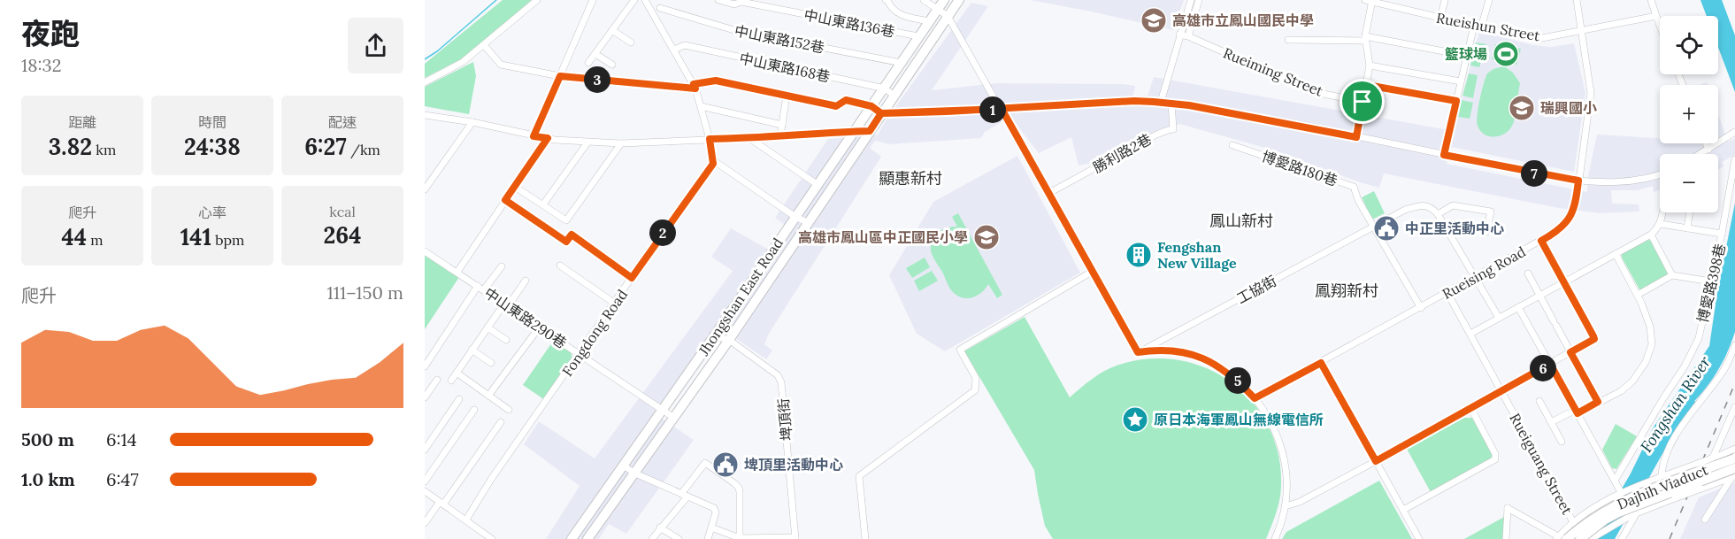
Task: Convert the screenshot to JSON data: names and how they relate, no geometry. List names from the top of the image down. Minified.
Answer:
{"streets":{"main road":["Jhongshan East Road","Dajhih Viaduct"],"street":["中山東路136巷","Rueishun Street","中山東路152巷","中山東路168巷","Rueiming Street","勝利路2巷","博愛路180巷","Rueising Road","博愛路398巷","工協街","中山東路290巷","Fongdong Road","埤頂街","Rueiguang Street"]},"crossings":[["中山東路136巷","Jhongshan East Road"],["Rueishun Street","Rueising Road"],["中山東路152巷","Jhongshan East Road"],["中山東路168巷","Jhongshan East Road"],["博愛路180巷","工協街"],["Rueising Road","Rueiguang Street"],["Jhongshan East Road","中山東路290巷"],["Jhongshan East Road","埤頂街"],["中山東路290巷","Fongdong Road"]],"districts":["顯惠新村","鳳山新村","鳳翔新村"],"water":["Fongshan River"],"places":{"school or university":["高雄市立鳳山國民中學","瑞興國小","高雄市鳳山區中正國民小學"],"sports":["籃球場"],"public building":["中正里活動中心","埤頂里活動中心"],"building":["Fengshan New Village"],"place":["原日本海軍鳳山無線電信所"]},"page":{"heading":["夜跑","18:32"],"map_buttons":["+","−"],"pins":["3","1","7","2","6","5"],"stats":[["距離","3.82 km"],["時間","24:38"],["配速","6:27 /km"],["爬升","44 m"],["心率","141 bpm"],["kcal","264"]],"chart":["爬升","111–150 m"],"list":[{"name":"500 m","note":"6:14"},{"name":"1.0 km","note":"6:47"}]}}
